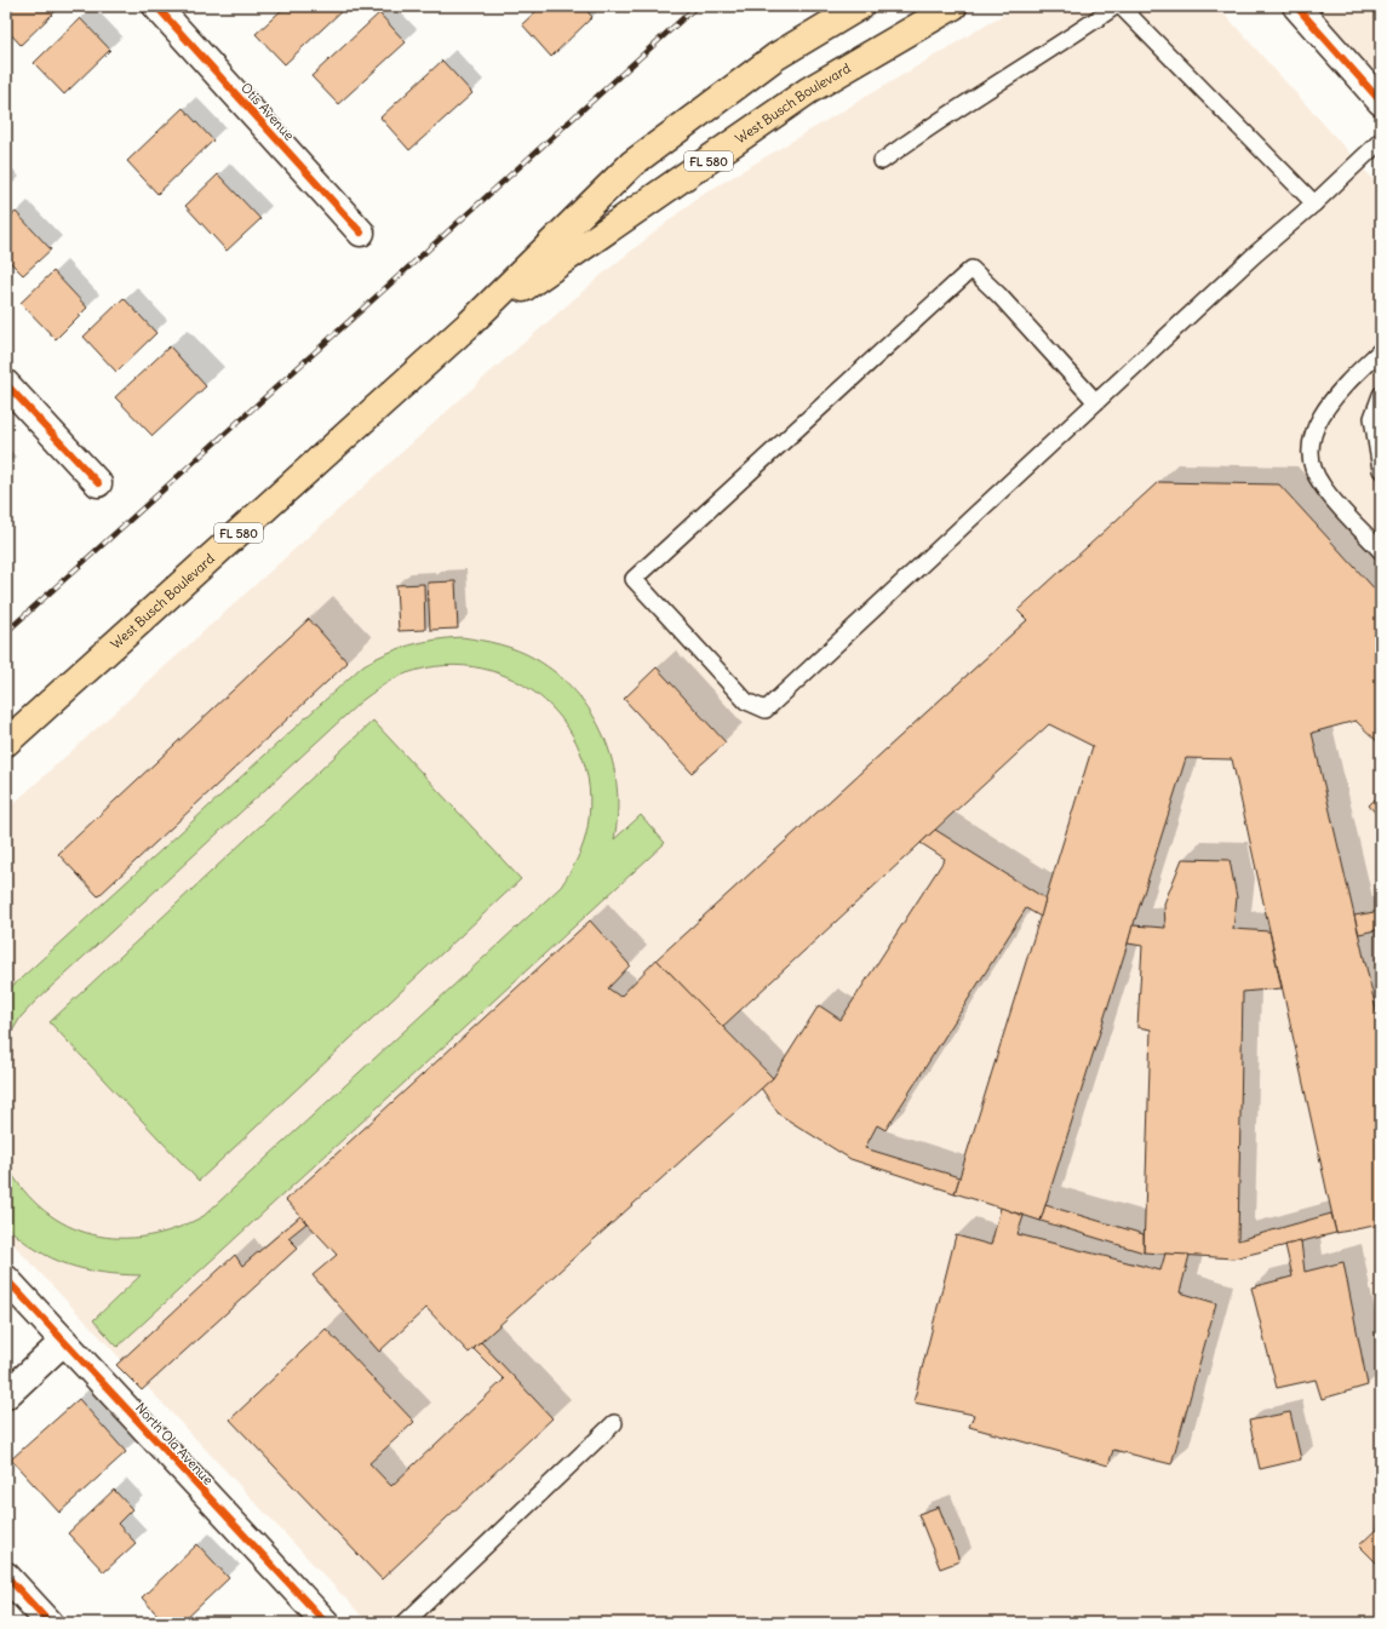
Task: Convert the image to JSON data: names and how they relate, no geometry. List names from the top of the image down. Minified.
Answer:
{"streets":{"main road":["West Busch Boulevard","FL 580"],"street":["Otis Avenue","North Ola Avenue"]}}
